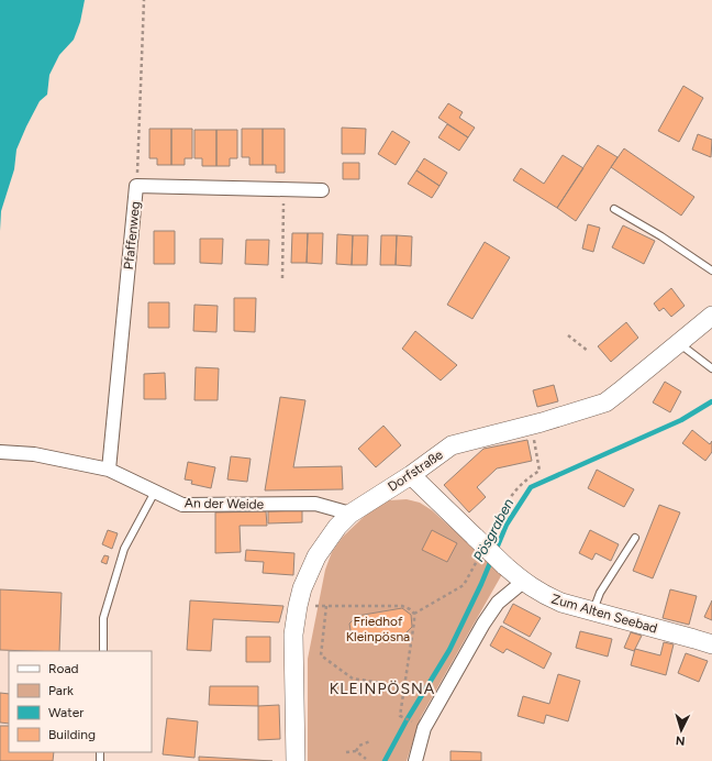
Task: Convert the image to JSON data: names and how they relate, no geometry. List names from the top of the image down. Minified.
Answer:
{"streets":{"street":["Pfaffenweg","Dorfstraße","An der Weide","Zum Alten Seebad"]},"crossings":[["Pfaffenweg","An der Weide"],["Dorfstraße","An der Weide"],["Dorfstraße","Zum Alten Seebad"]],"districts":["KLEINPÖSNA"],"water":["Pösgraben"],"parks":["Friedhof Kleinpösna"],"legend":["Road","Park","Water","Building"],"north":"bottom"}
